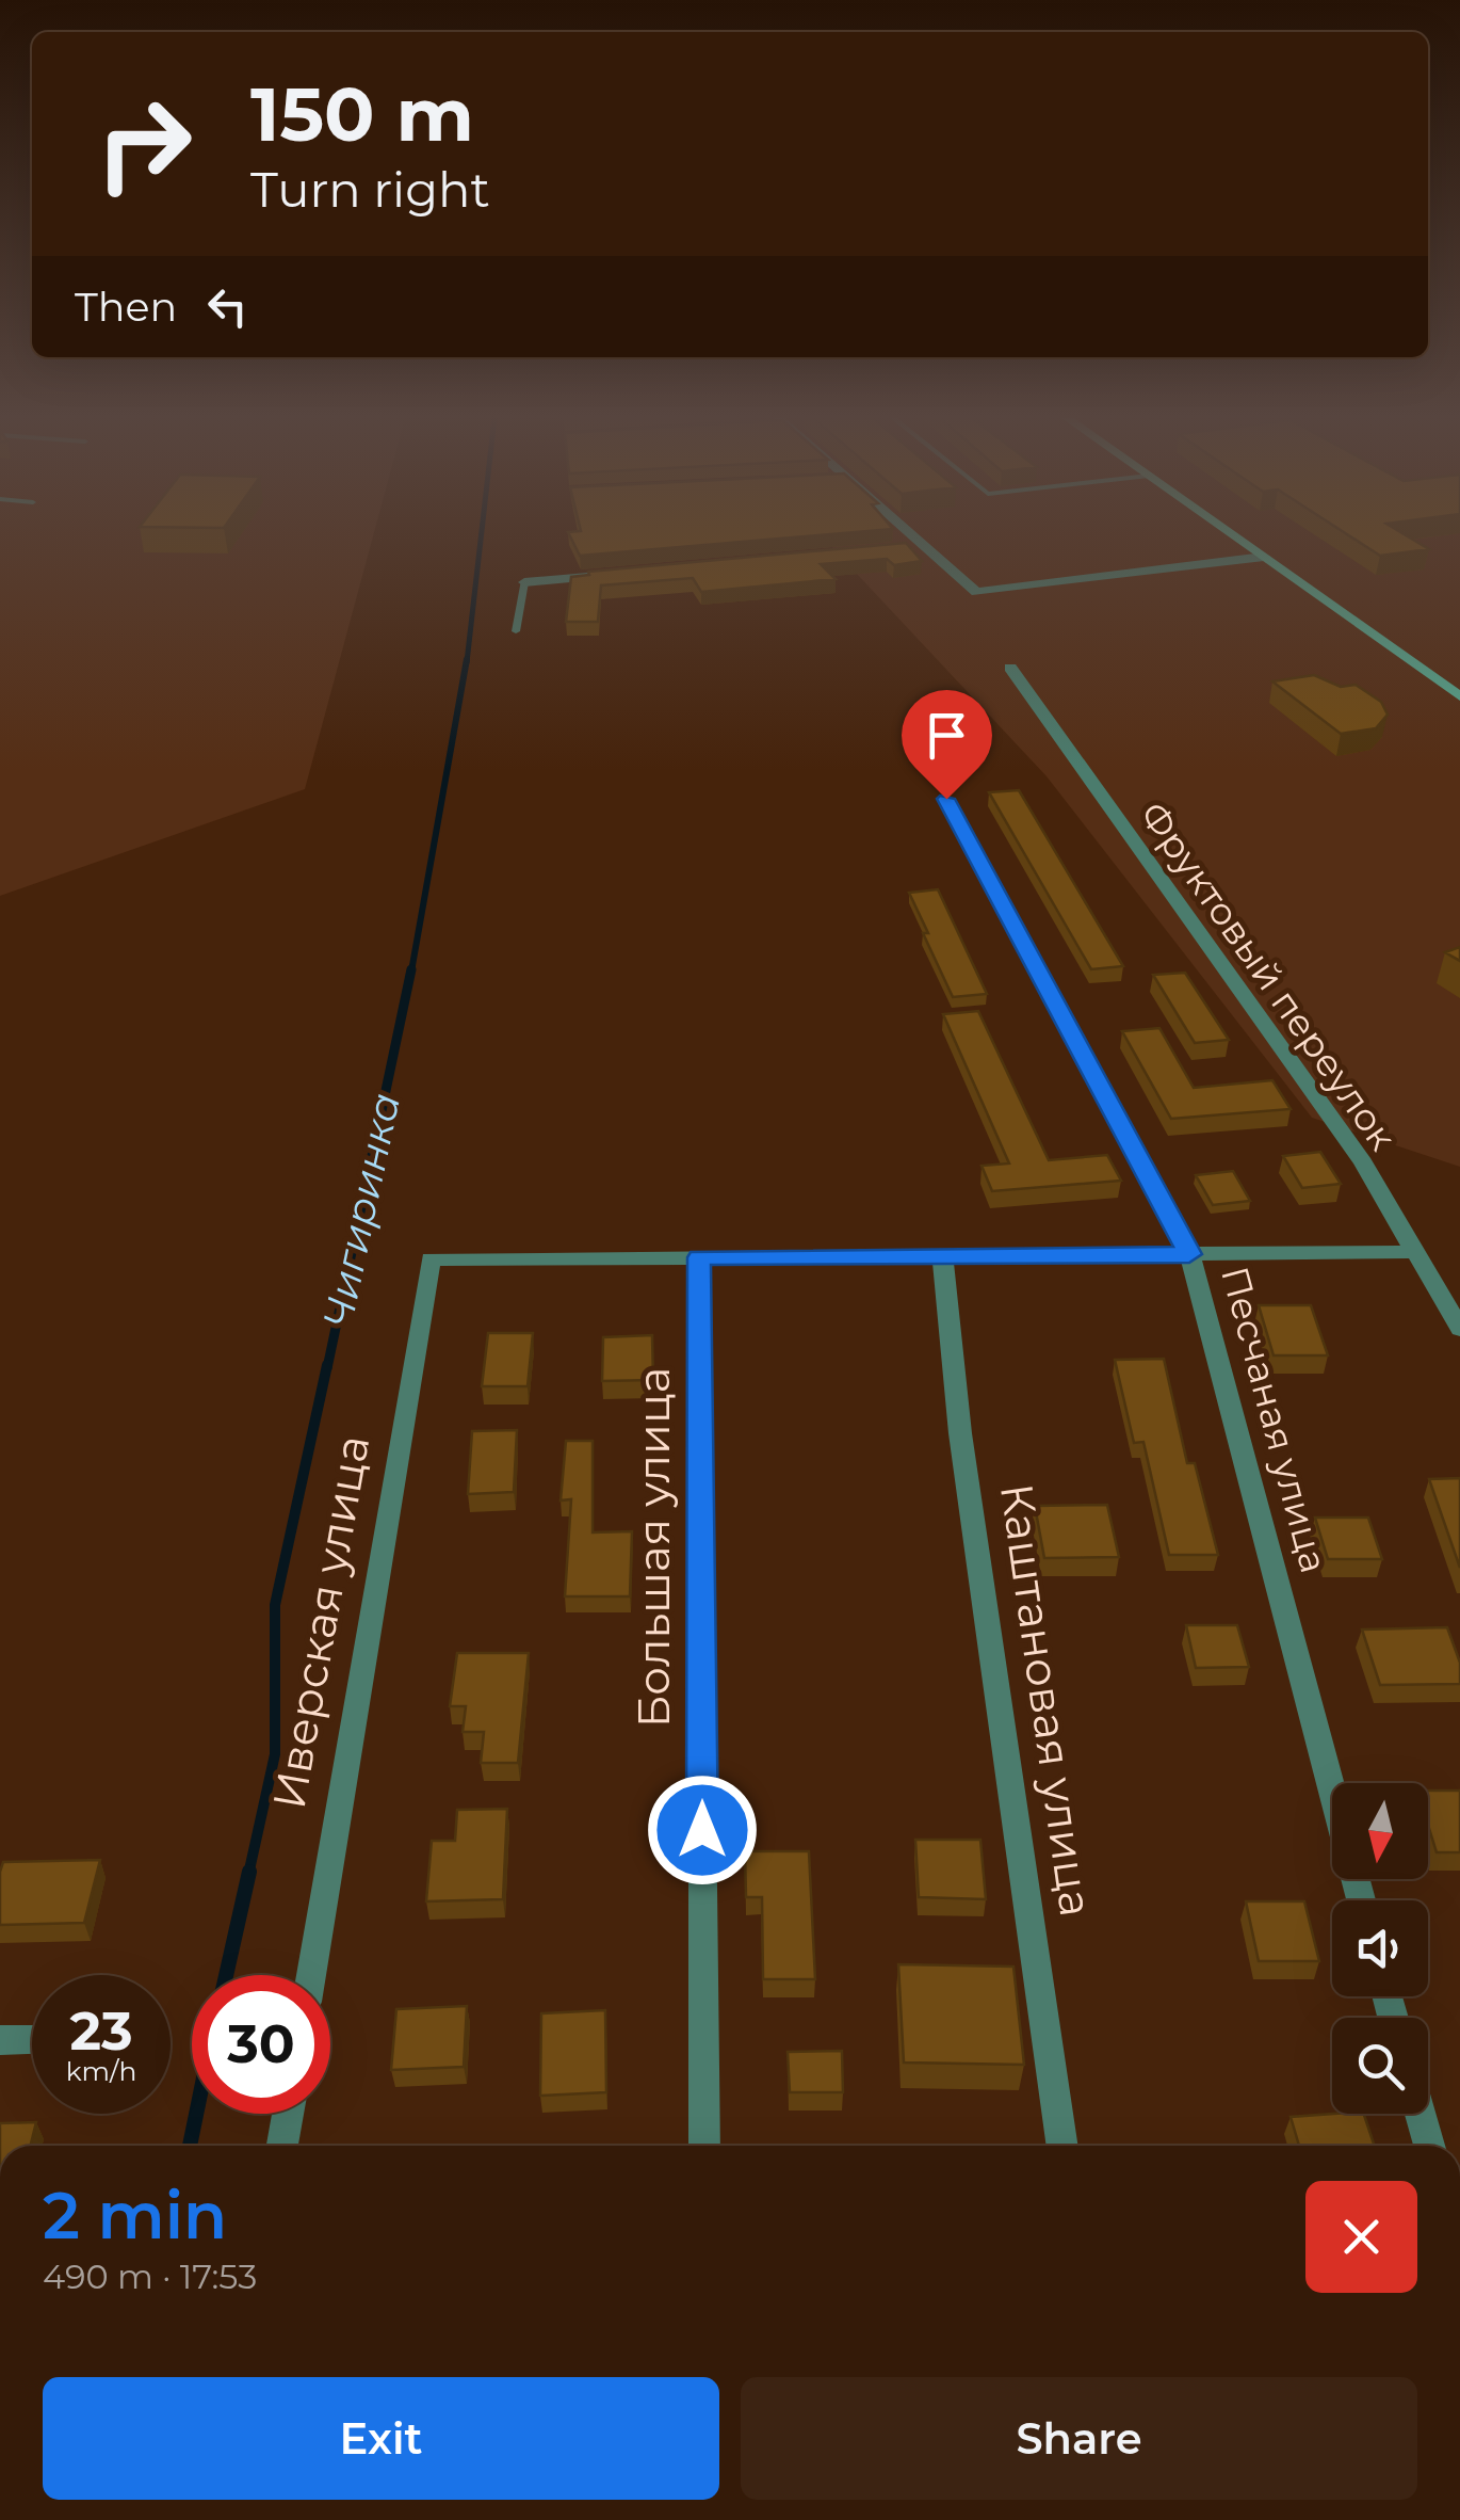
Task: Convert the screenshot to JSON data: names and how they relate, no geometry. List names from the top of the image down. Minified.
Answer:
{"streets":{"street":["Фруктовый переулок","Песчаная улица","Большая улица","Иверская улица","Каштановая улица"]},"crossings":[["Большая улица","Иверская улица"]],"water":["Чигиринка"],"north":"bottom","page":{"turn":["150 m","Turn right"],"then":"Then","speed":"23 km/h","limit":"30","heading":["2 min","490 m · 17:53"],"buttons":["Exit","Share"]}}
